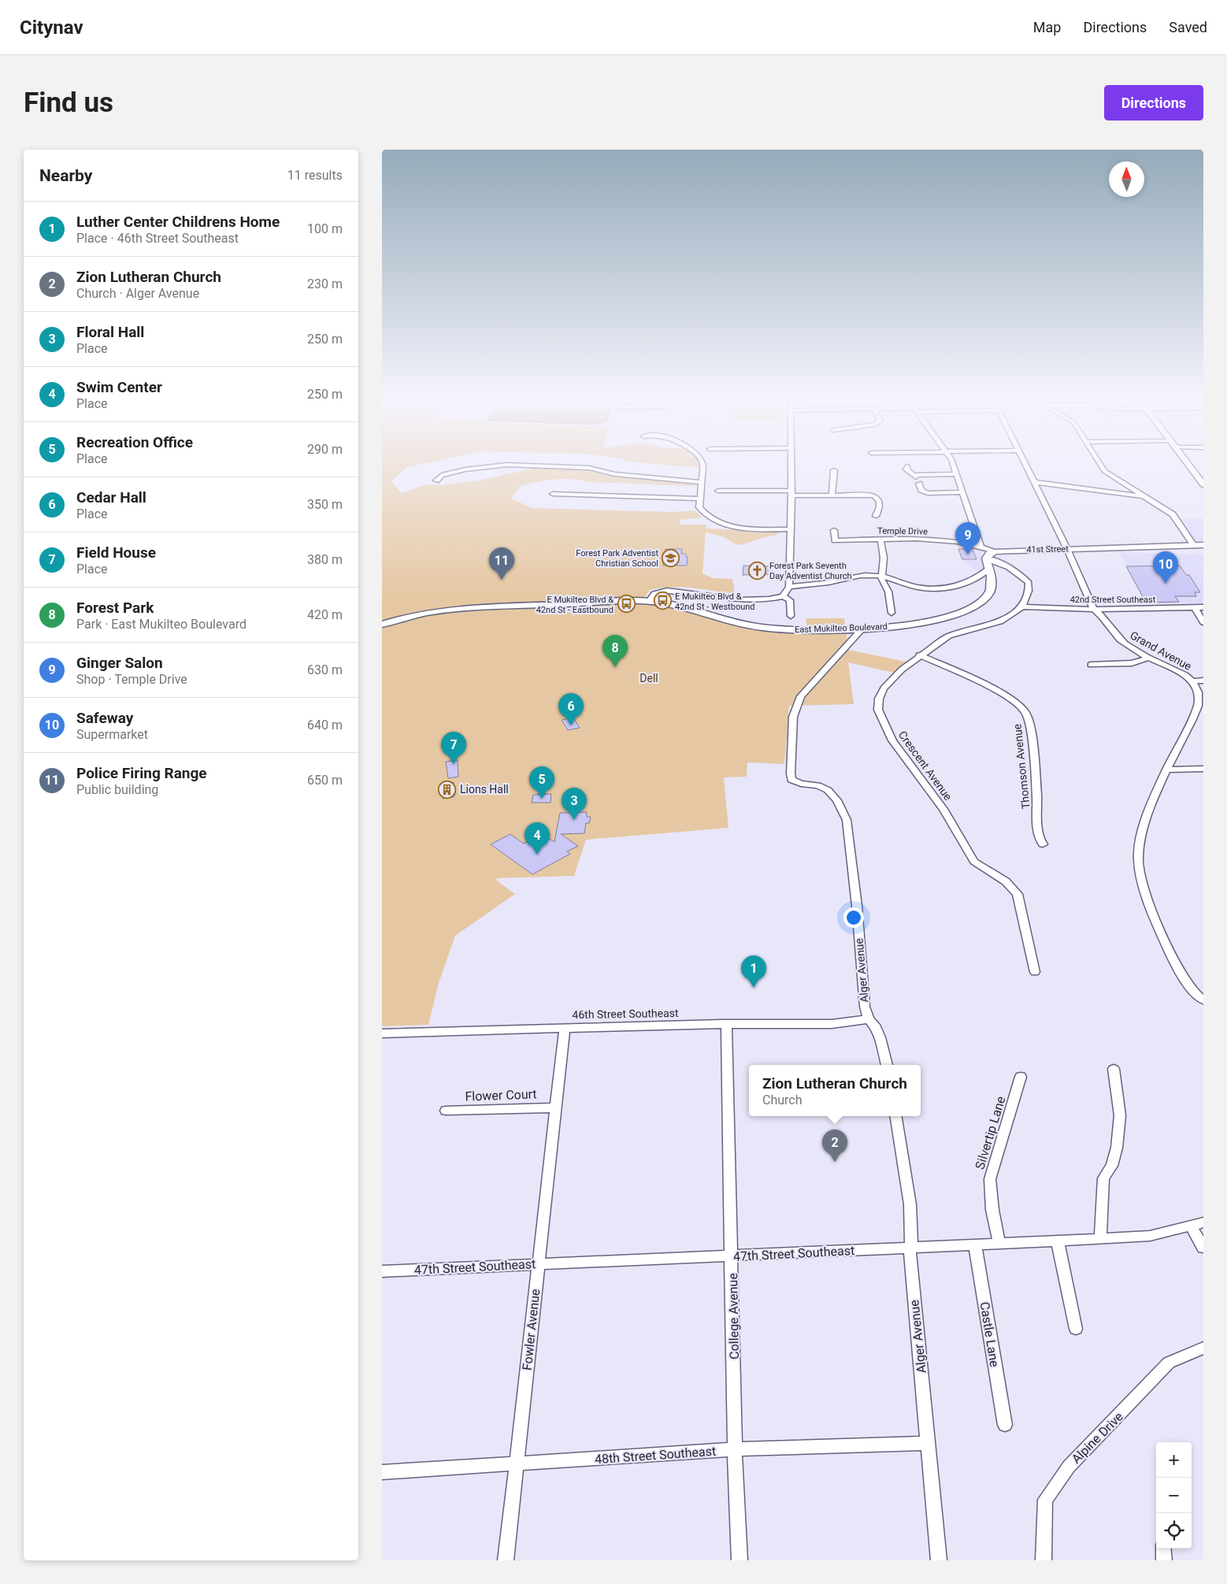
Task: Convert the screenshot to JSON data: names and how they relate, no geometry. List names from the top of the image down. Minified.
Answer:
{"streets":{"main road":["41st Street","East Mukilteo Boulevard"],"street":["Temple Drive","42nd Street Southeast","Grand Avenue","Crescent Avenue","Thomson Avenue","Alger Avenue","46th Street Southeast","Flower Court","Silvertip Lane","47th Street Southeast","College Avenue","Fowler Avenue","Castle Lane","Alpine Drive","48th Street Southeast"]},"crossings":[["Temple Drive","41st Street"],["41st Street","Grand Avenue"],["42nd Street Southeast","Grand Avenue"],["42nd Street Southeast","Crescent Avenue"],["East Mukilteo Boulevard","Alger Avenue"],["Crescent Avenue","Thomson Avenue"],["Alger Avenue","46th Street Southeast"],["Alger Avenue","47th Street Southeast"],["Alger Avenue","48th Street Southeast"],["46th Street Southeast","College Avenue"],["46th Street Southeast","Fowler Avenue"],["Flower Court","Fowler Avenue"],["Silvertip Lane","47th Street Southeast"],["47th Street Southeast","College Avenue"],["47th Street Southeast","Fowler Avenue"],["47th Street Southeast","Castle Lane"],["College Avenue","48th Street Southeast"],["Fowler Avenue","48th Street Southeast"]],"parks":["Dell"],"places":{"school or university":["Forest Park Adventist Christian School"],"church":["Forest Park Seventh Day Adventist Church"],"bus stop":["E Mukilteo Blvd & 42nd St - Westbound","E Mukilteo Blvd & 42nd St - Eastbound"],"building":["Lions Hall"]},"north":"top","page":{"header":"Citynav","nav":["Map","Directions","Saved"],"buttons":"Directions","title":"Find us","heading":["Nearby","11 results"],"list":[{"mark":"1","name":"Luther Center Childrens Home","note":"Place · 46th Street Southeast","value":"100 m"},{"mark":"2","name":"Zion Lutheran Church","note":"Church · Alger Avenue","value":"230 m"},{"mark":"3","name":"Floral Hall","note":"Place","value":"250 m"},{"mark":"4","name":"Swim Center","note":"Place","value":"250 m"},{"mark":"5","name":"Recreation Office","note":"Place","value":"290 m"},{"mark":"6","name":"Cedar Hall","note":"Place","value":"350 m"},{"mark":"7","name":"Field House","note":"Place","value":"380 m"},{"mark":"8","name":"Forest Park","note":"Park · East Mukilteo Boulevard","value":"420 m"},{"mark":"9","name":"Ginger Salon","note":"Shop · Temple Drive","value":"630 m"},{"mark":"10","name":"Safeway","note":"Supermarket","value":"640 m"},{"mark":"11","name":"Police Firing Range","note":"Public building","value":"650 m"}],"pins":["9","11","10","8","6","7","5","3","4","1","2"],"popup":["Zion Lutheran Church","Church"],"map_buttons":["+","−"]}}
